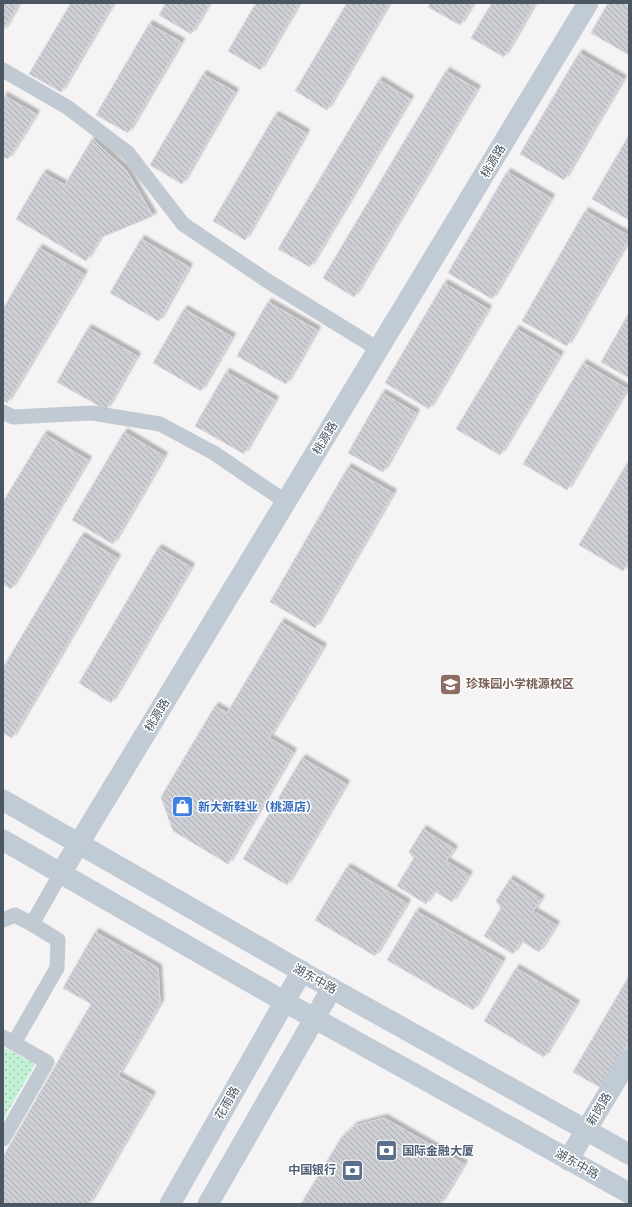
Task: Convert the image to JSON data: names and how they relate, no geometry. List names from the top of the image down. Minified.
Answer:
{"streets":{"street":["桃源路","湖东中路","花雨路","新岗路"]},"crossings":[["桃源路","湖东中路"],["湖东中路","花雨路"],["湖东中路","新岗路"]],"places":{"school or university":["珍珠园小学桃源校区"],"shop":["新大新鞋业（桃源店）"],"bank":["国际金融大厦","中国银行"]}}
